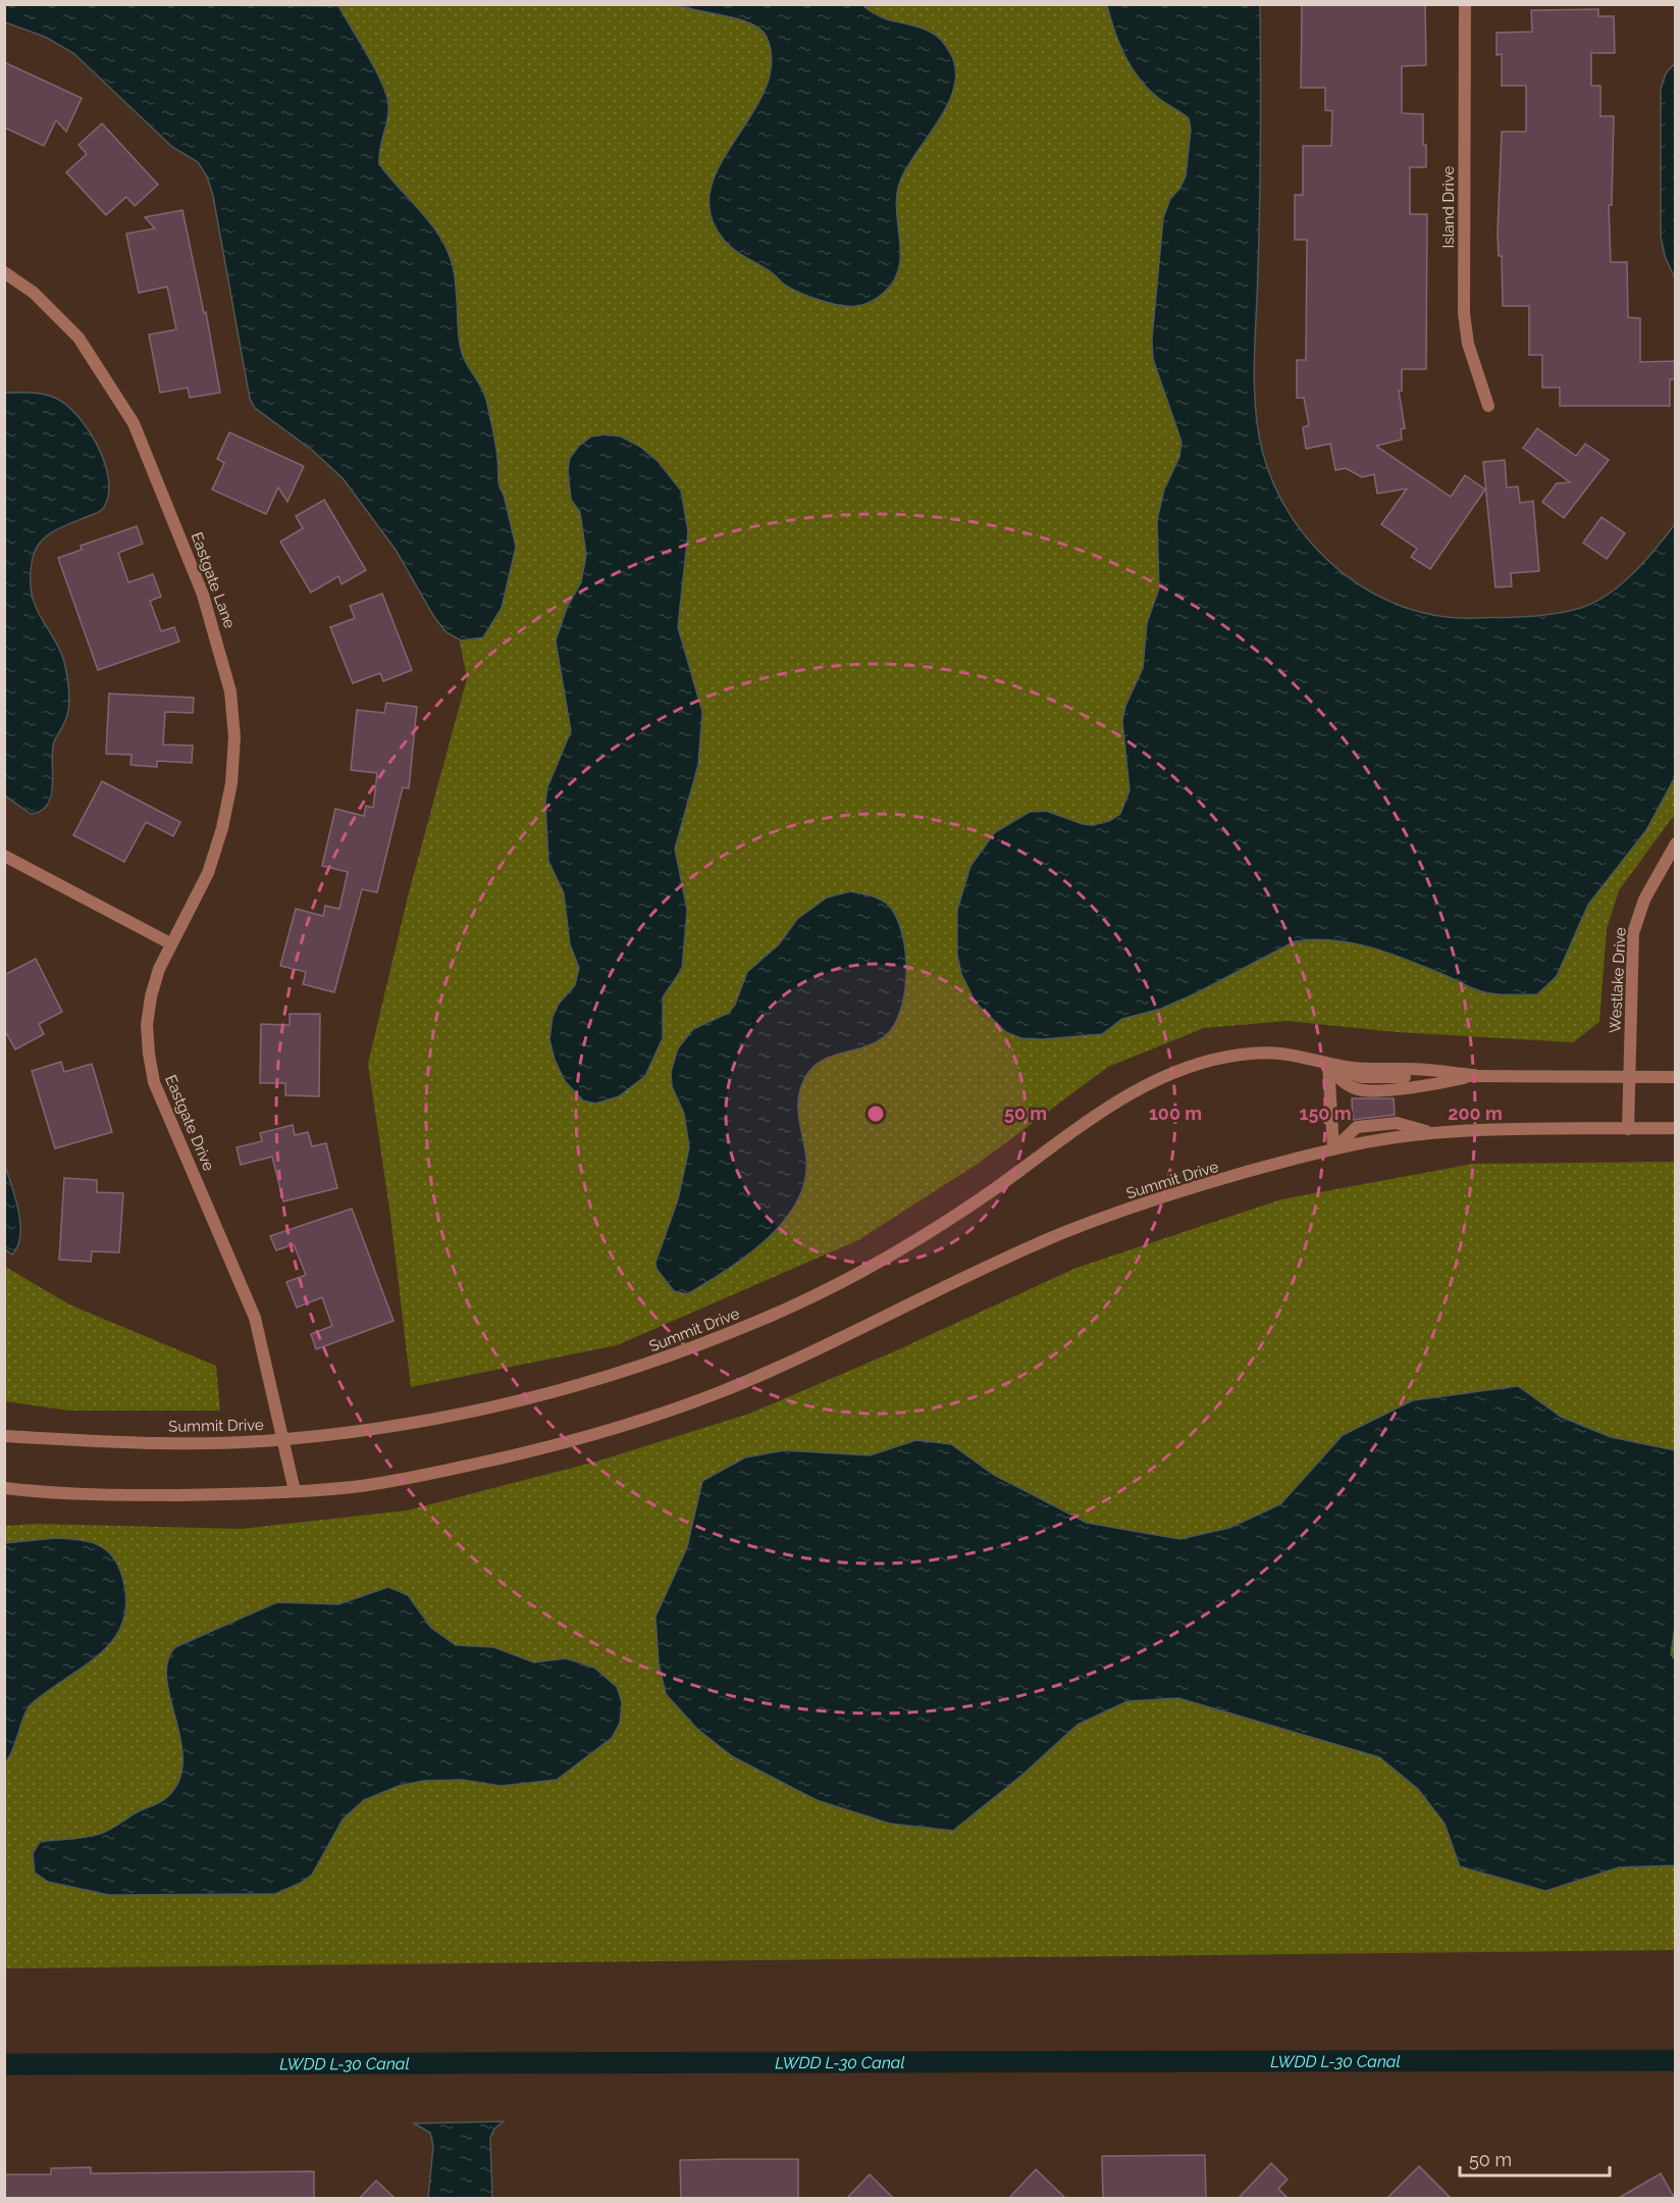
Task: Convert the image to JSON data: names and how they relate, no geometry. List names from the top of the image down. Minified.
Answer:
{"streets":{"street":["Island Drive","Eastgate Lane","Westlake Drive","Eastgate Drive","Summit Drive"]},"crossings":[["Eastgate Lane","Eastgate Drive"],["Westlake Drive","Summit Drive"],["Eastgate Drive","Summit Drive"]],"water":["LWDD L-30 Canal"],"scale_bar":"50 m","rings":["50 m","100 m","150 m","200 m"]}
